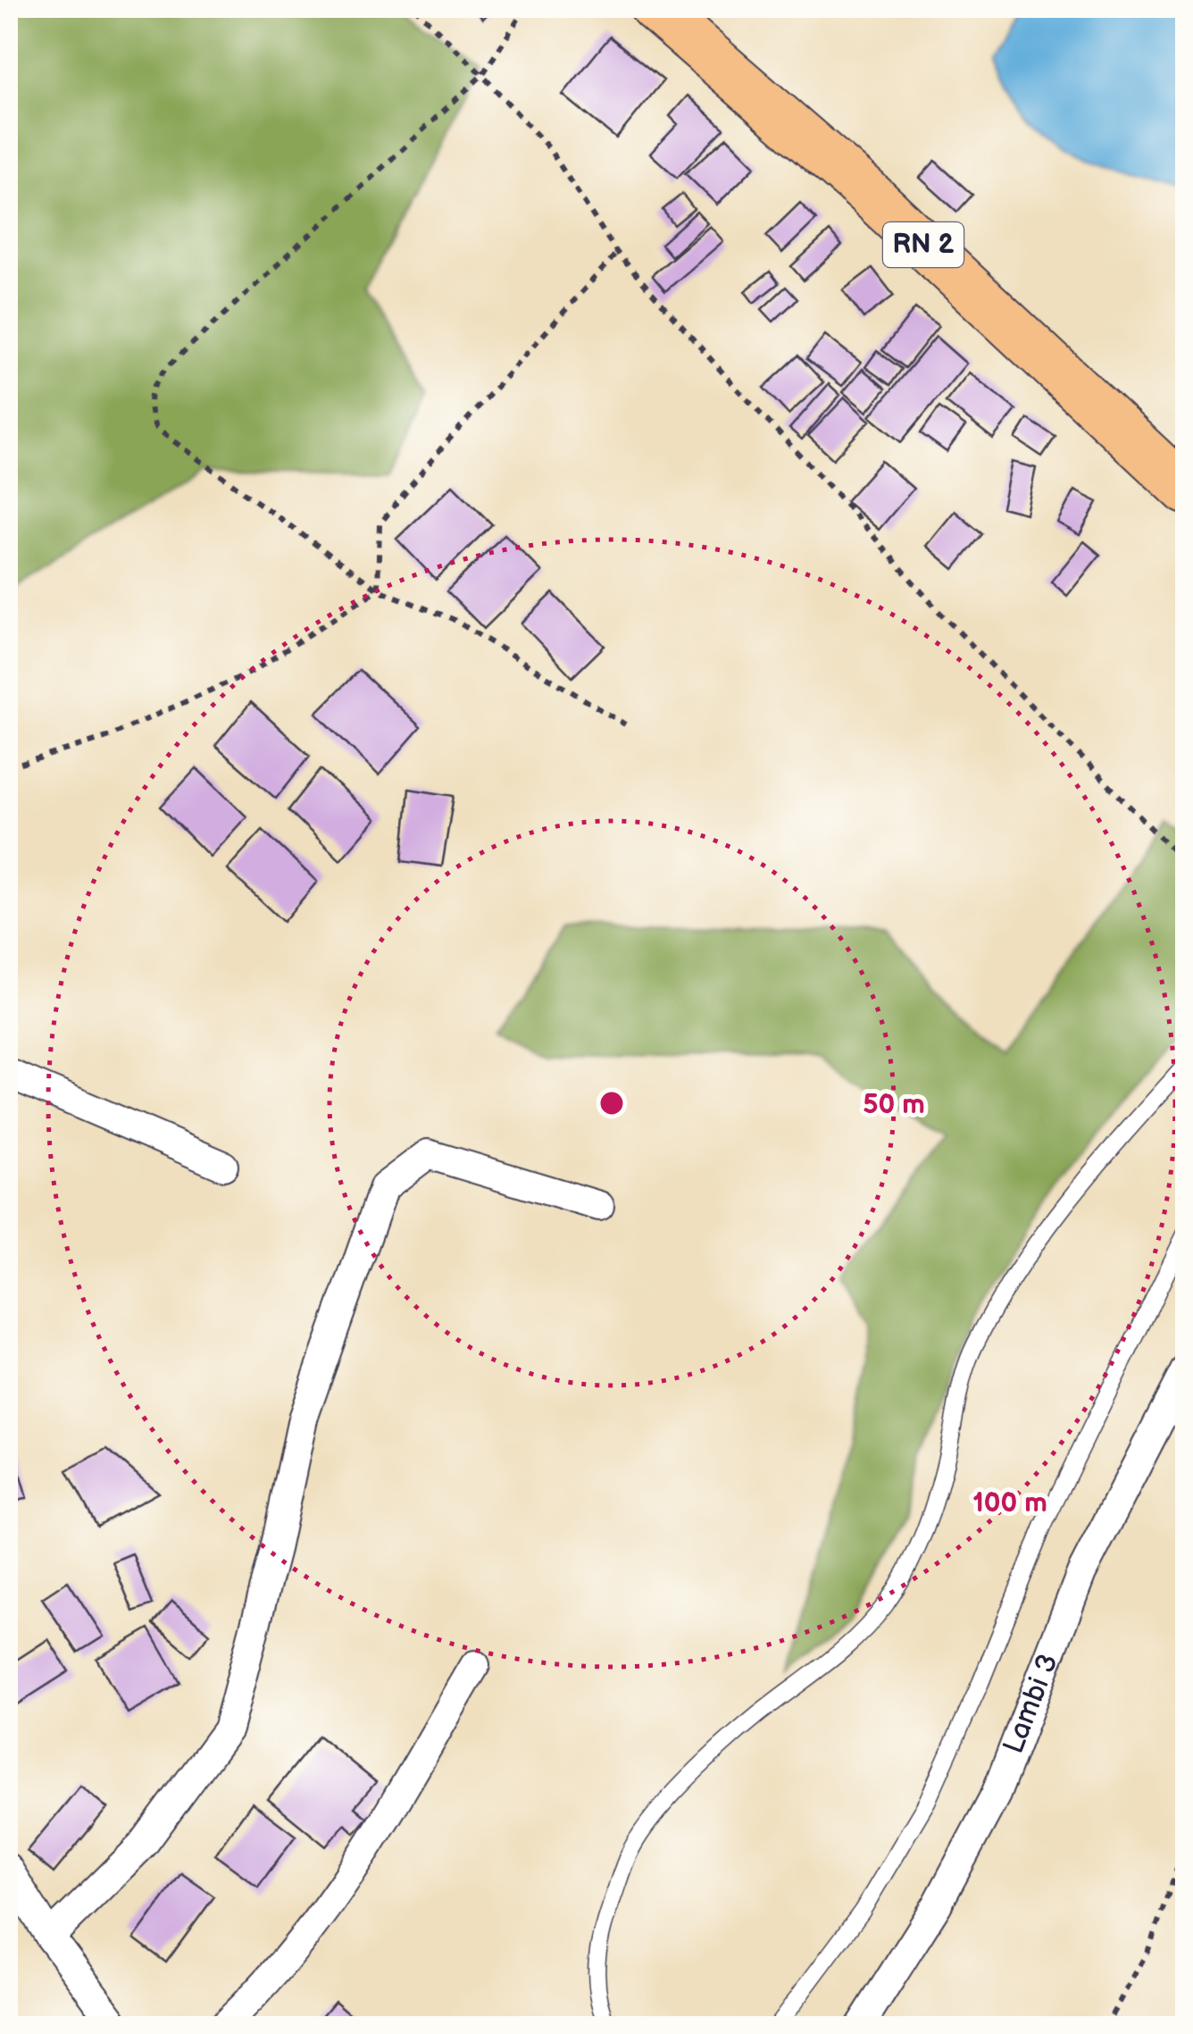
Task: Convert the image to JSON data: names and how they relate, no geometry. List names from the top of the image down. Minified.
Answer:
{"streets":{"main road":["RN 2"],"street":["Lambi 3"]},"rings":["50 m","100 m"]}
